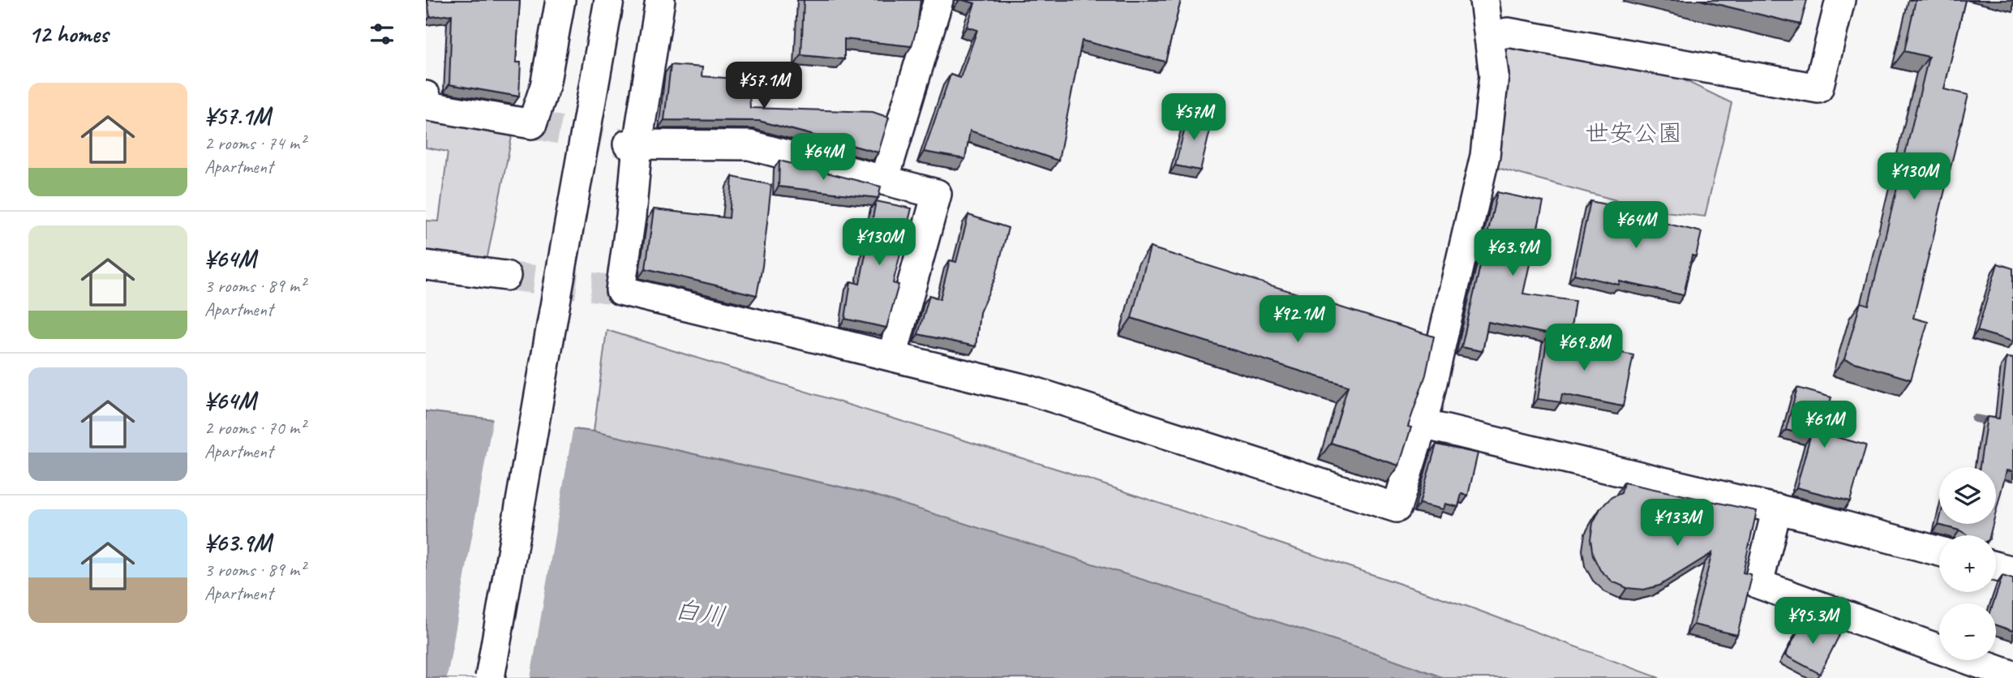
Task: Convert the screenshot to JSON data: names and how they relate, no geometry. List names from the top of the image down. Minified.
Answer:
{"water":["白川"],"parks":["世安公園"],"page":{"heading":"12 homes","price":["¥57.1M","¥57M","¥64M","¥130M","¥64M","¥130M","¥63.9M","¥92.1M","¥69.8M","¥61M","¥133M","¥95.3M"],"list":[{"name":"¥57.1M","note":"2 rooms · 74 m² · Apartment"},{"name":"¥64M","note":"3 rooms · 89 m² · Apartment"},{"name":"¥64M","note":"2 rooms · 70 m² · Apartment"},{"name":"¥63.9M","note":"3 rooms · 89 m² · Apartment"}],"map_buttons":["+","−"]}}
